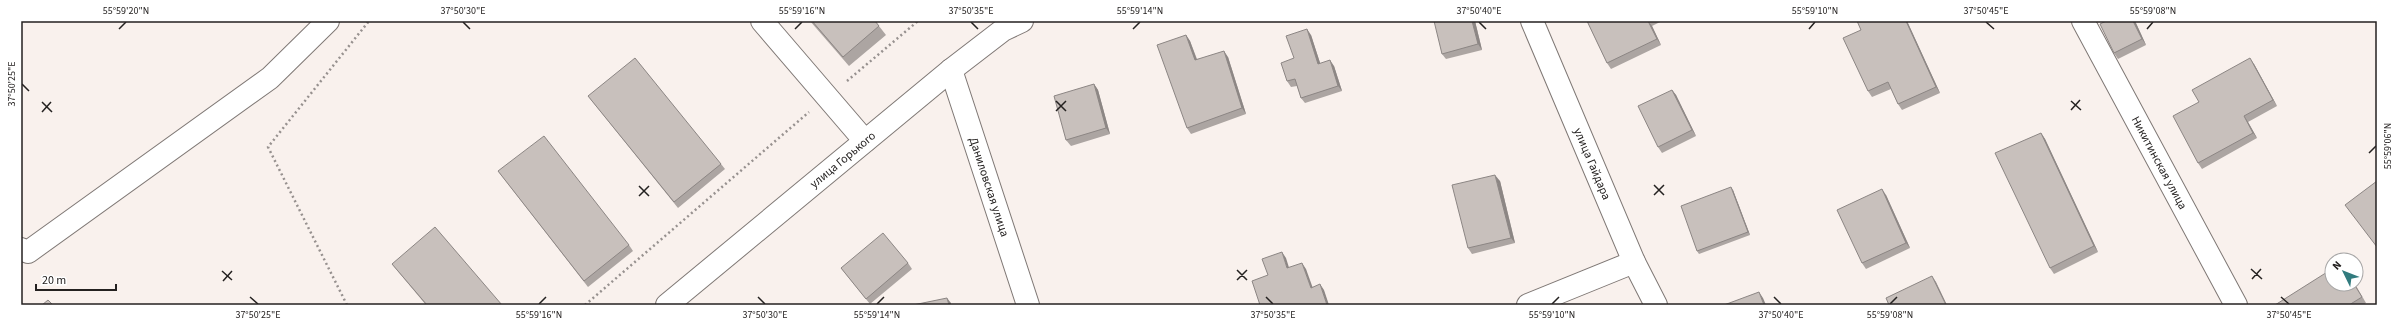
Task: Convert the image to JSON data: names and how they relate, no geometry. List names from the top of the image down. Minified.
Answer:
{"streets":{"street":["улица Горького","Никитинская улица","улица Гайдара","Даниловская улица"]},"crossings":[["улица Горького","Даниловская улица"]],"scale_bar":"20 m","north":"top left","coordinates":["55°59'20\"N","37°50'30\"E","55°59'16\"N","37°50'35\"E","55°59'14\"N","37°50'40\"E","55°59'10\"N","37°50'45\"E","55°59'08\"N","37°50'25\"E","55°59'06\"N"]}
